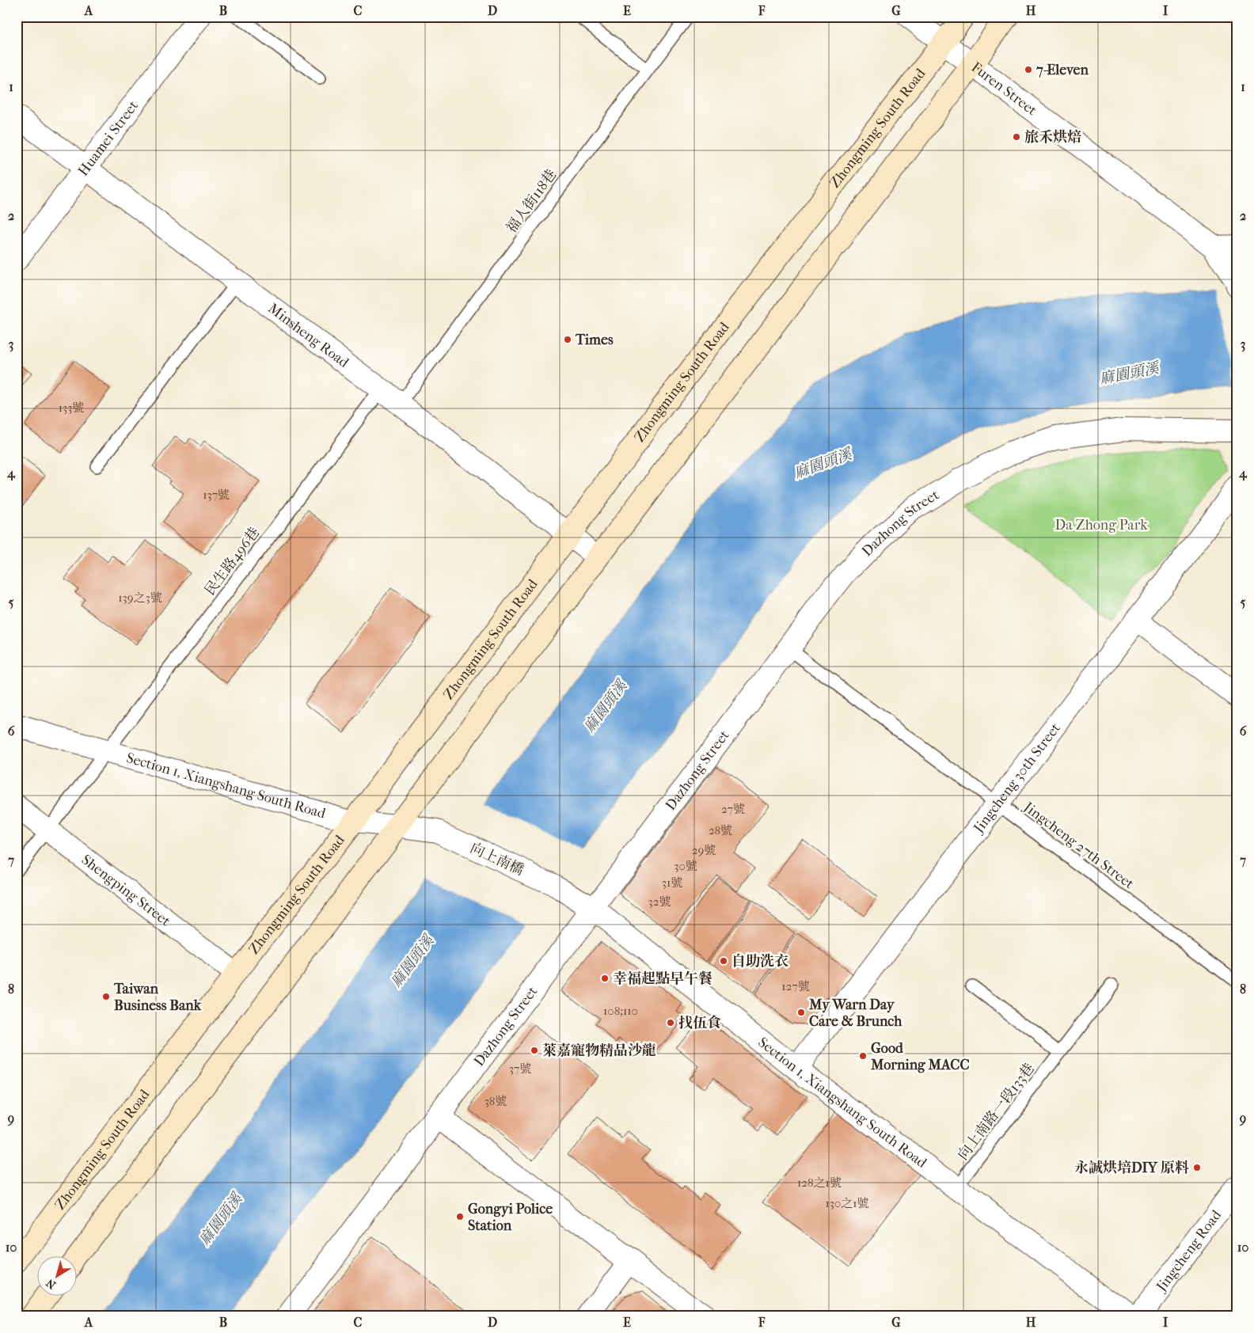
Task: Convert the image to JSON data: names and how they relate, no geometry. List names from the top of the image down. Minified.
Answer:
{"streets":{"main road":["Zhongming South Road"],"street":["Furen Street","Huamei Street","Minsheng Road","Dazhong Street","Jingcheng 30th Street","Section 1, Xiangshang South Road","向上南橋","Shengping Street","Jingcheng Road"],"lane":["福人街118巷","民生路496巷","Jingcheng 27th Street","向上南路一段133巷"]},"crossings":[["Furen Street","Zhongming South Road"],["Zhongming South Road","Minsheng Road"],["Zhongming South Road","Section 1, Xiangshang South Road"],["Zhongming South Road","Shengping Street"],["Huamei Street","Minsheng Road"],["福人街118巷","Minsheng Road"],["Minsheng Road","民生路496巷"],["Dazhong Street","Section 1, Xiangshang South Road"],["Dazhong Street","Jingcheng 27th Street"],["民生路496巷","Section 1, Xiangshang South Road"],["民生路496巷","Shengping Street"],["Jingcheng 30th Street","Section 1, Xiangshang South Road"],["Jingcheng 30th Street","Jingcheng 27th Street"],["Section 1, Xiangshang South Road","向上南橋"],["Section 1, Xiangshang South Road","向上南路一段133巷"]],"water":["麻園頭溪"],"parks":["Da Zhong Park"],"places":["7-Eleven","旅禾烘焙","Times","自助洗衣","幸福起點早午餐","Taiwan Business Bank","My Warn Day Care & Brunch","找伍食","萊嘉寵物精品沙龍","Good Morning MACC","永誠烘培DIY 原料","Gongyi Police Station"],"house_numbers":["133號","137號","139之3號","27號","28號","29號","30號","31號","32號","127號","108;110","37號","38號","128之1號","130之1號"],"north":"bottom left","grid":{"columns":["A","B","C","D","E","F","G","H","I"],"rows":["1","2","3","4","5","6","7","8","9","10"]}}
